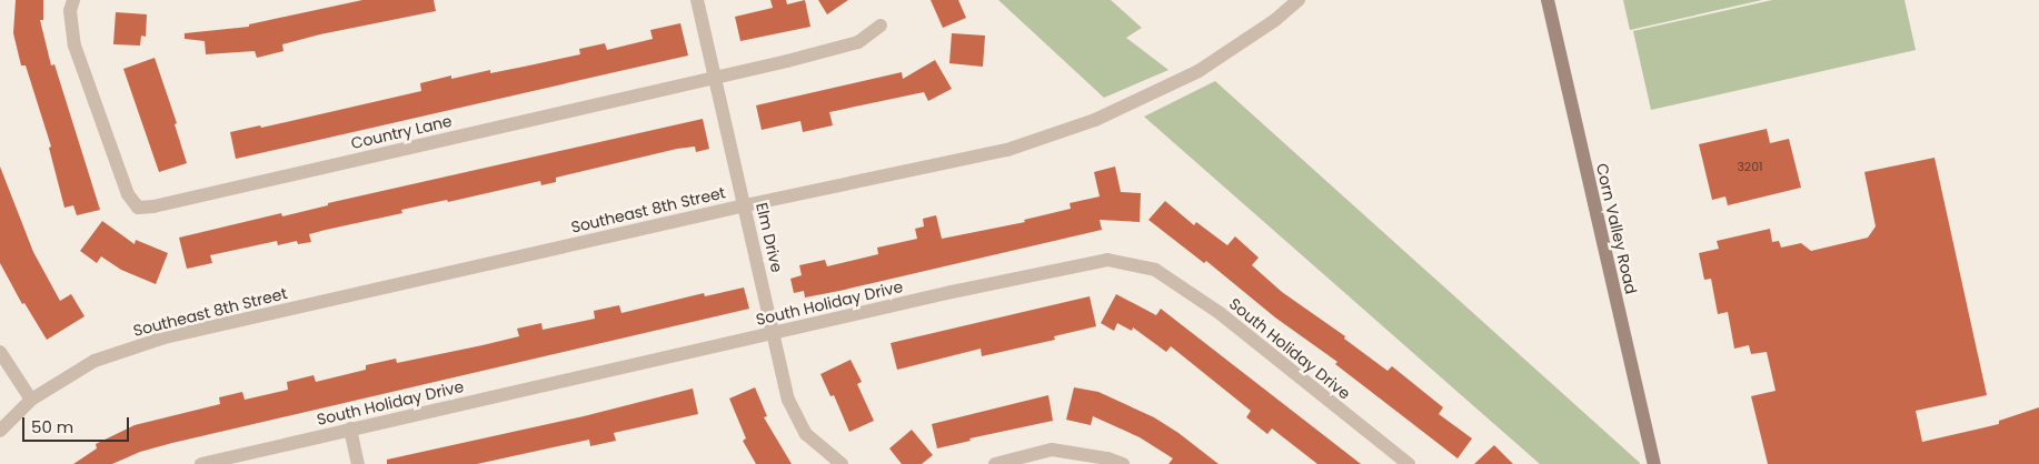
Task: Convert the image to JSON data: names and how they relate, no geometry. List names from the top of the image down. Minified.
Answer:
{"streets":{"main road":["Corn Valley Road"],"street":["Country Lane","Southeast 8th Street","Elm Drive","South Holiday Drive"]},"crossings":[["Country Lane","Elm Drive"],["Southeast 8th Street","Elm Drive"],["Elm Drive","South Holiday Drive"]],"house_numbers":["3201"],"scale_bar":"50 m"}
